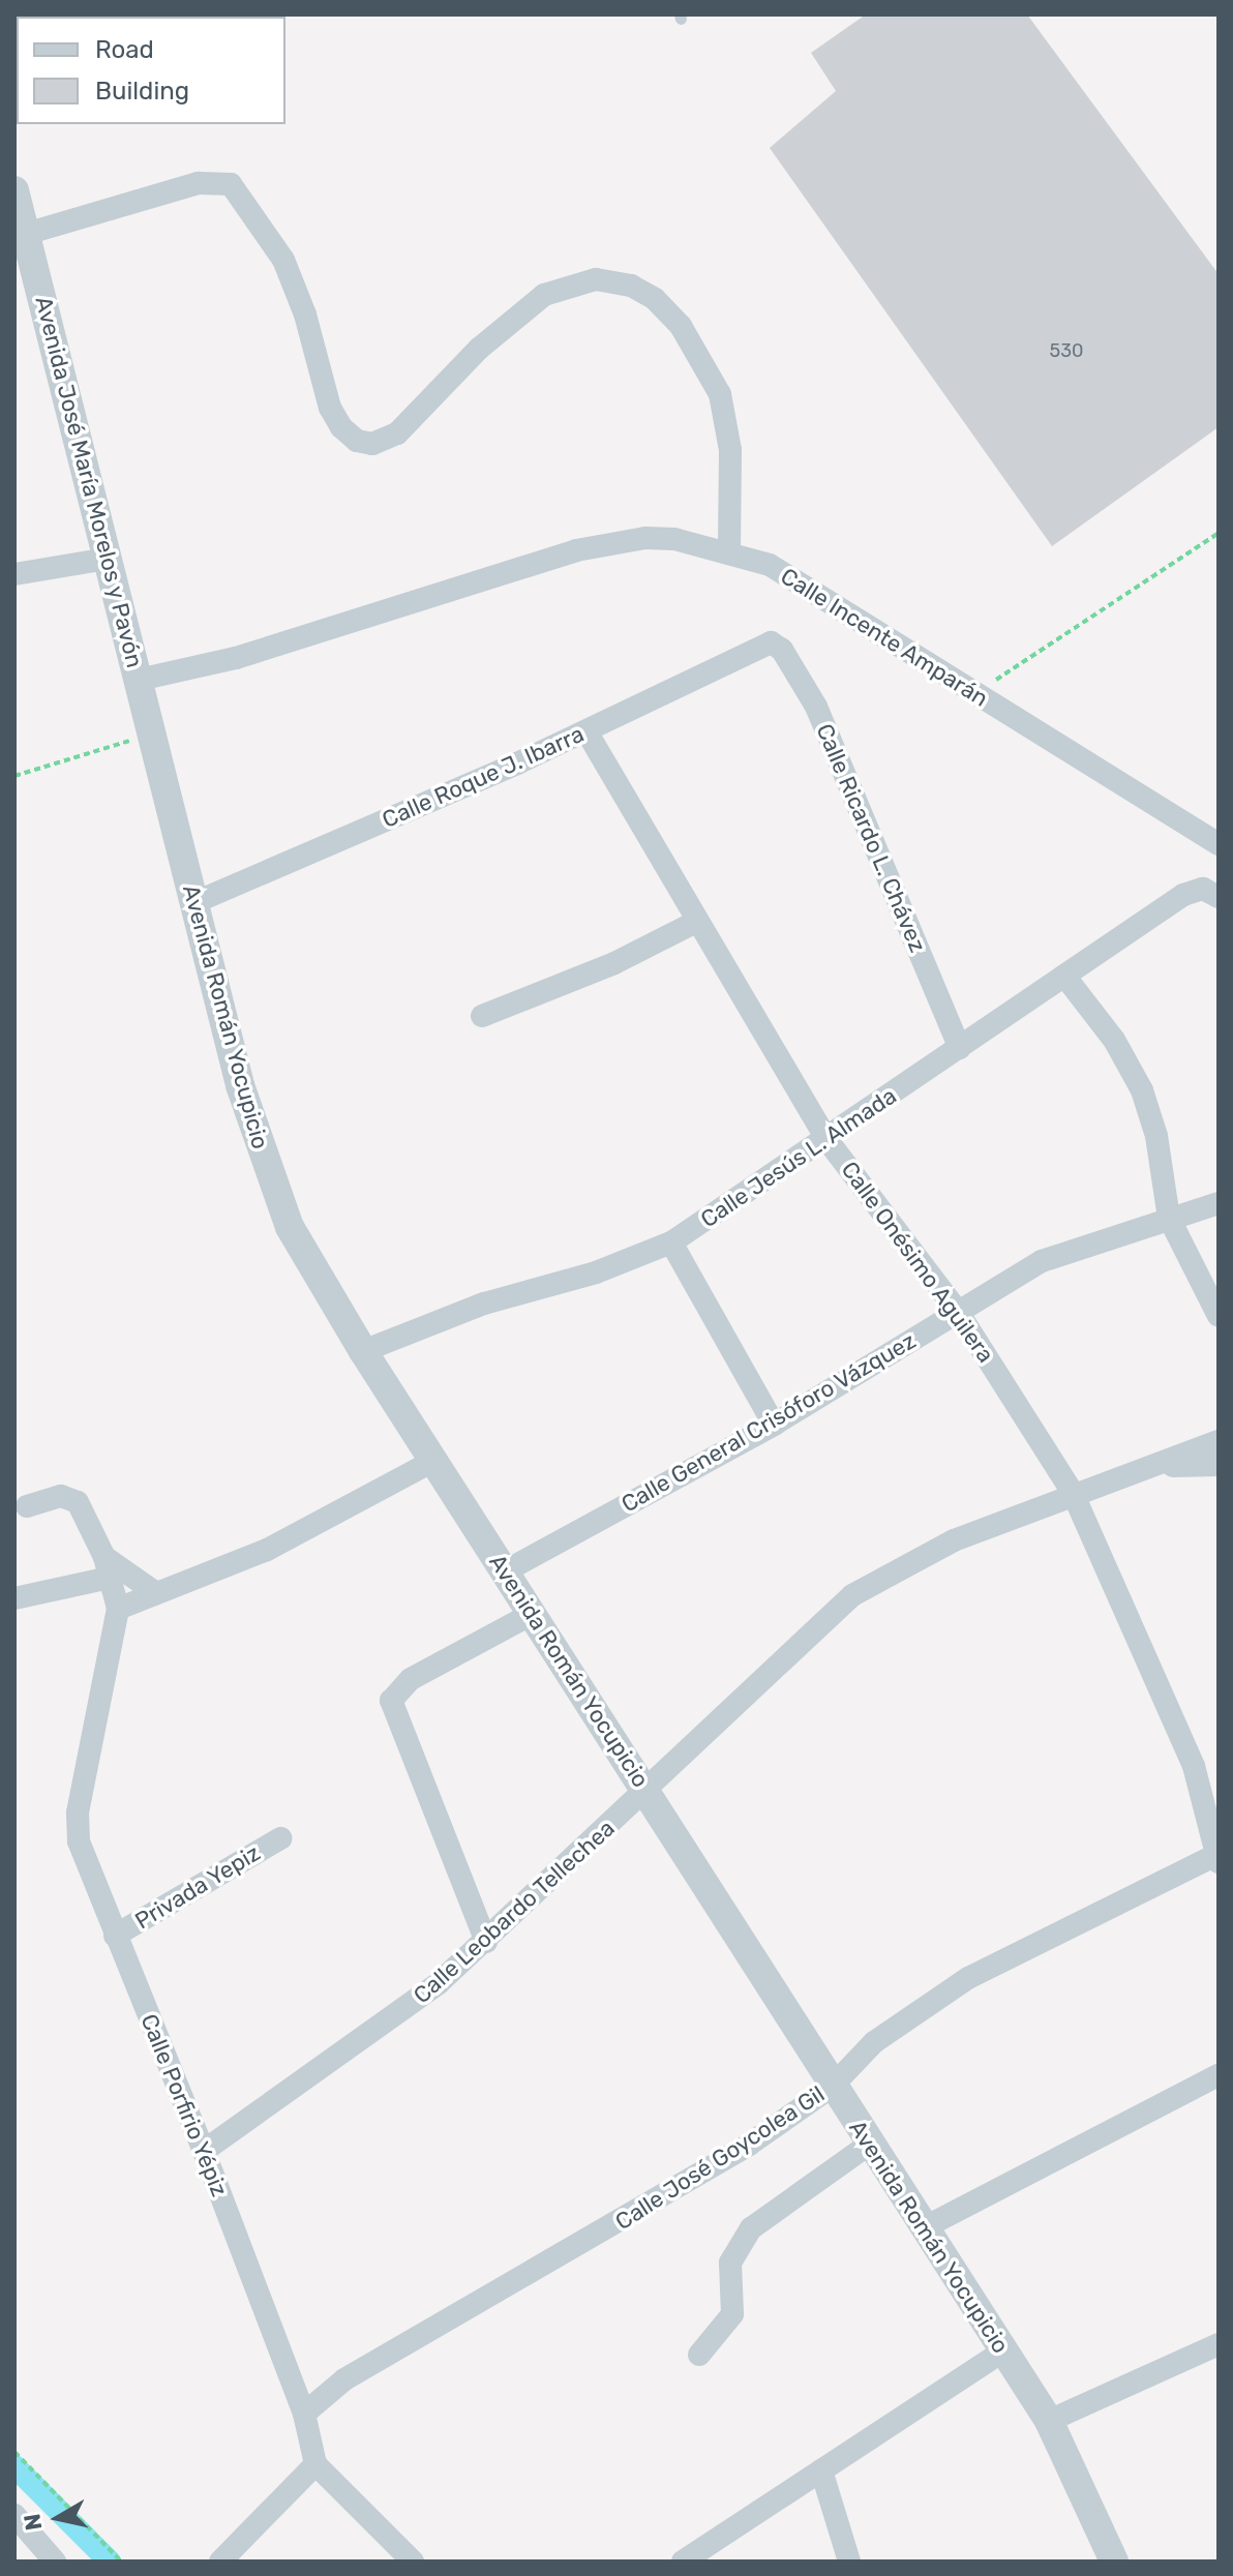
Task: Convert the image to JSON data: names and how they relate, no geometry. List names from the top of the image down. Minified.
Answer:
{"streets":{"street":["Avenida José María Morelos y Pavón","Calle Incente Amparán","Calle Roque J. Ibarra","Calle Ricardo L. Chávez","Avenida Román Yocupicio","Calle Jesús L. Almada","Calle Onésimo Aguilera","Calle General Crisóforo Vázquez","Privada Yepiz","Calle Leobardo Tellechea","Calle Porfirio Yépiz","Calle José Goycolea Gil"]},"crossings":[["Avenida José María Morelos y Pavón","Calle Incente Amparán"],["Avenida José María Morelos y Pavón","Avenida Román Yocupicio"],["Calle Roque J. Ibarra","Calle Ricardo L. Chávez"],["Calle Roque J. Ibarra","Avenida Román Yocupicio"],["Calle Roque J. Ibarra","Calle Onésimo Aguilera"],["Calle Ricardo L. Chávez","Calle Jesús L. Almada"],["Avenida Román Yocupicio","Calle Jesús L. Almada"],["Avenida Román Yocupicio","Calle General Crisóforo Vázquez"],["Avenida Román Yocupicio","Calle Leobardo Tellechea"],["Avenida Román Yocupicio","Calle José Goycolea Gil"],["Calle Jesús L. Almada","Calle Onésimo Aguilera"],["Calle Onésimo Aguilera","Calle General Crisóforo Vázquez"],["Calle Onésimo Aguilera","Calle Leobardo Tellechea"],["Calle Onésimo Aguilera","Calle José Goycolea Gil"],["Privada Yepiz","Calle Porfirio Yépiz"],["Calle Leobardo Tellechea","Calle Porfirio Yépiz"],["Calle Porfirio Yépiz","Calle José Goycolea Gil"]],"house_numbers":["530"],"legend":["Road","Building"],"north":"left"}
